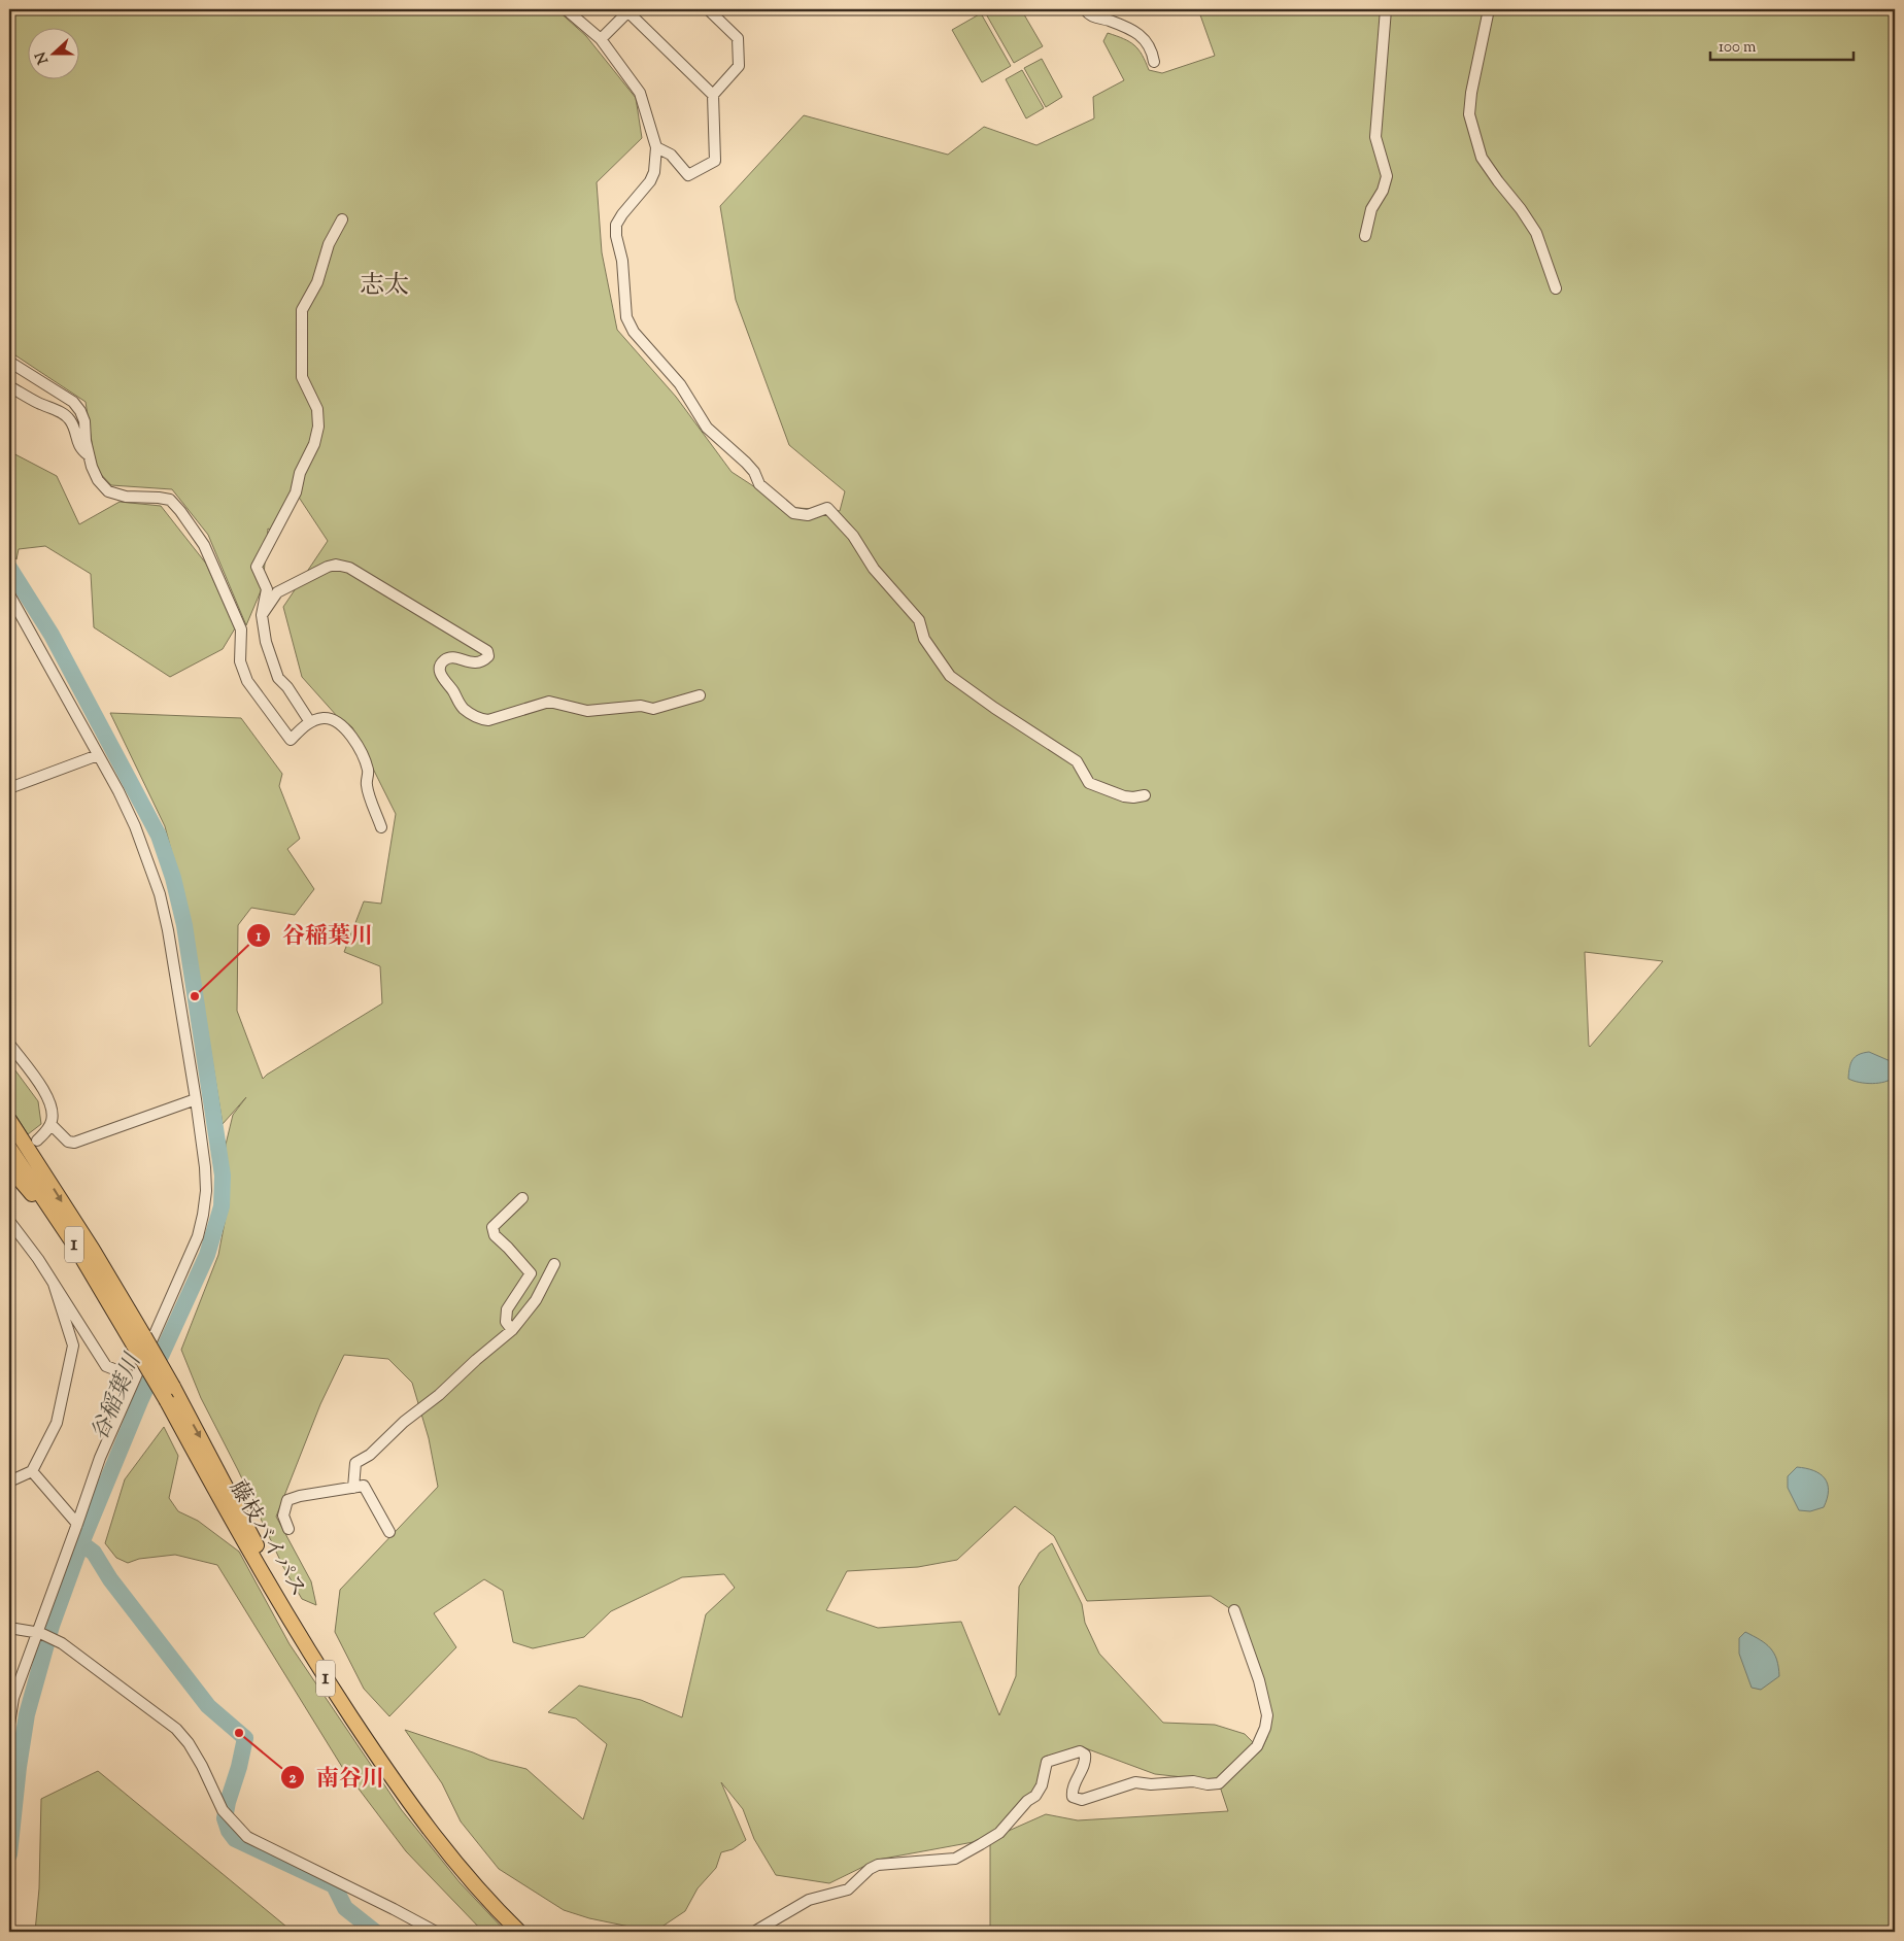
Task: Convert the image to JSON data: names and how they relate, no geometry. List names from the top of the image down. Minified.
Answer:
{"streets":{"highway":["1","藤枝バイパス"]},"crossings":[["1","藤枝バイパス"]],"districts":["志太"],"water":["谷稲葉川"],"places":["谷稲葉川","南谷川"],"scale_bar":"100 m","north":"left"}
